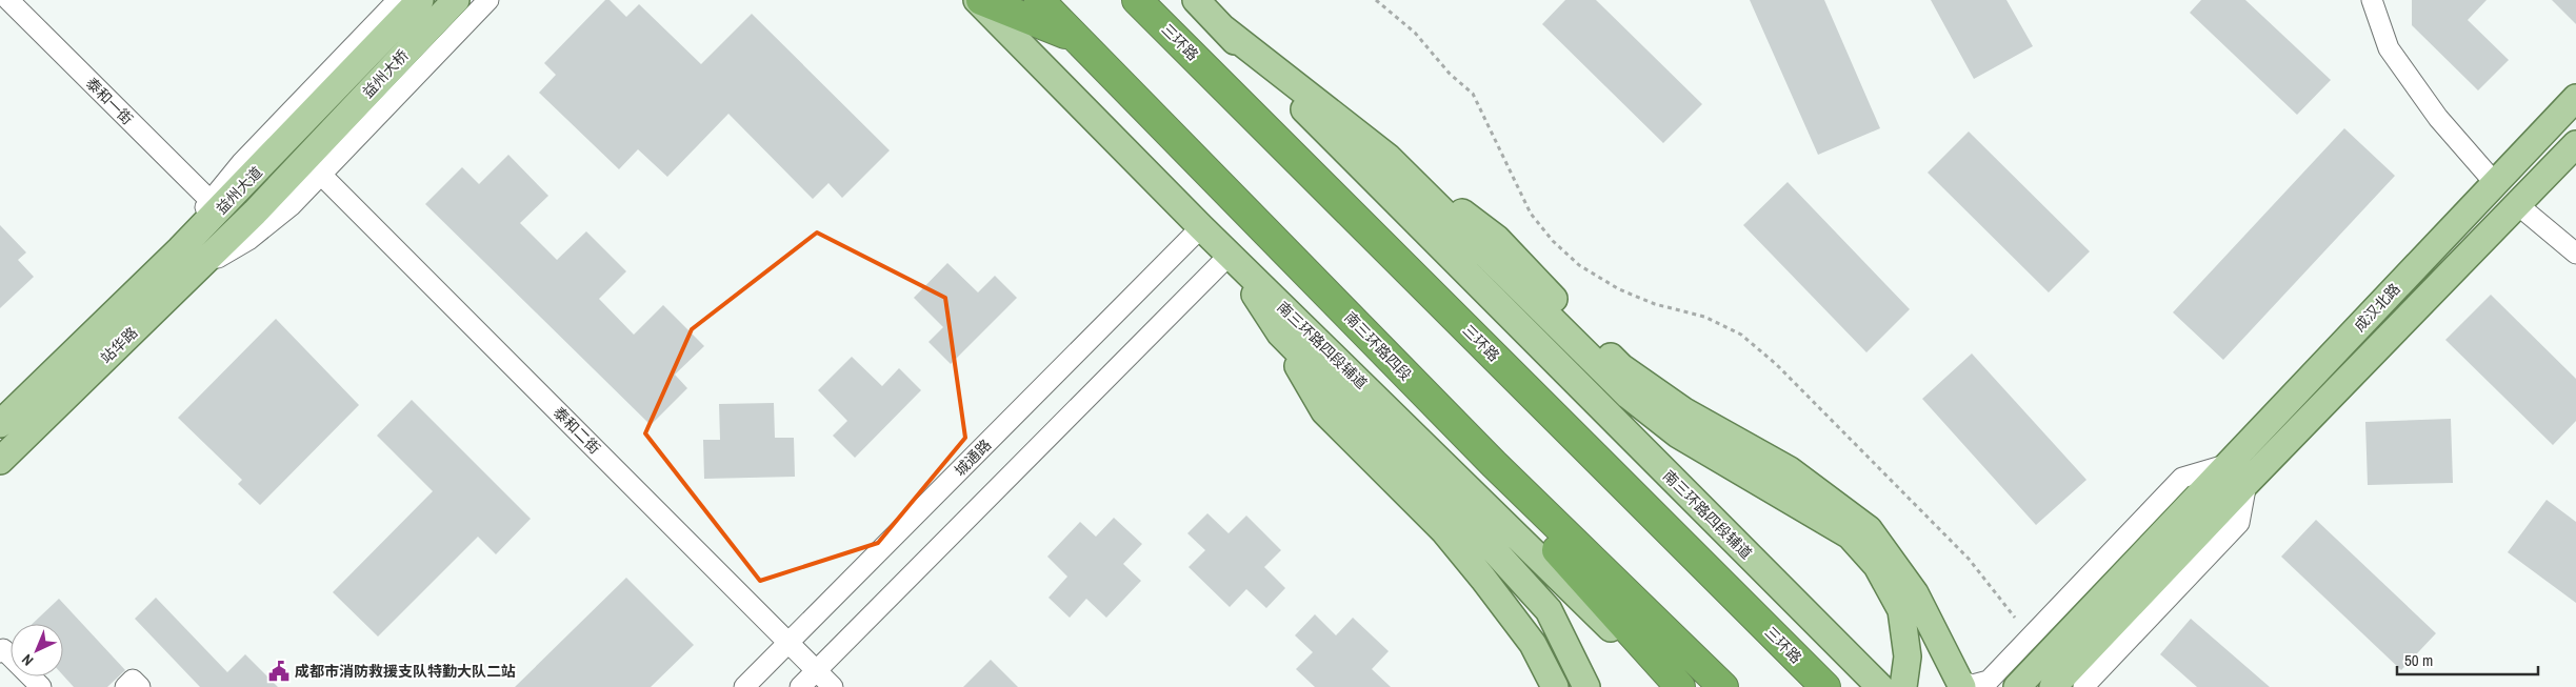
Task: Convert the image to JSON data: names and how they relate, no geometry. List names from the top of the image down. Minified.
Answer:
{"streets":{"highway":["三环路","南三环路四段"],"main road":["益州大桥","益州大道","成汉北路","站华路","南三环路四段辅道"],"street":["泰和一街","泰和二街","城通路"]},"crossings":[["益州大桥","益州大道"],["益州大道","站华路"],["南三环路四段辅道","城通路"],["泰和二街","城通路"]],"places":{"public building":["成都市消防救援支队特勤大队二站"]},"scale_bar":"50 m","north":"bottom left"}
